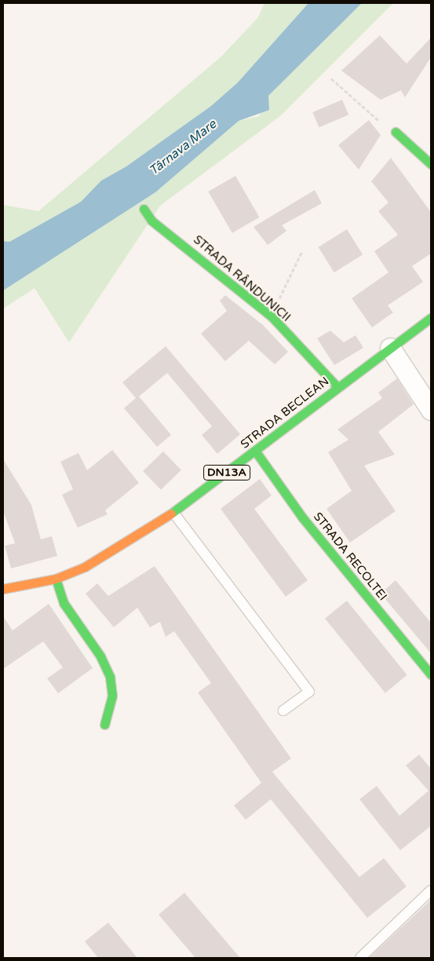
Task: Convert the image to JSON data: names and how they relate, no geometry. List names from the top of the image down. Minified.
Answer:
{"streets":{"street":["STRADA RÂNDUNICII","STRADA BECLEAN","DN13A","STRADA RECOLTEI"]},"crossings":[["STRADA RÂNDUNICII","STRADA BECLEAN"],["STRADA BECLEAN","STRADA RECOLTEI"]],"water":["Târnava Mare"]}
